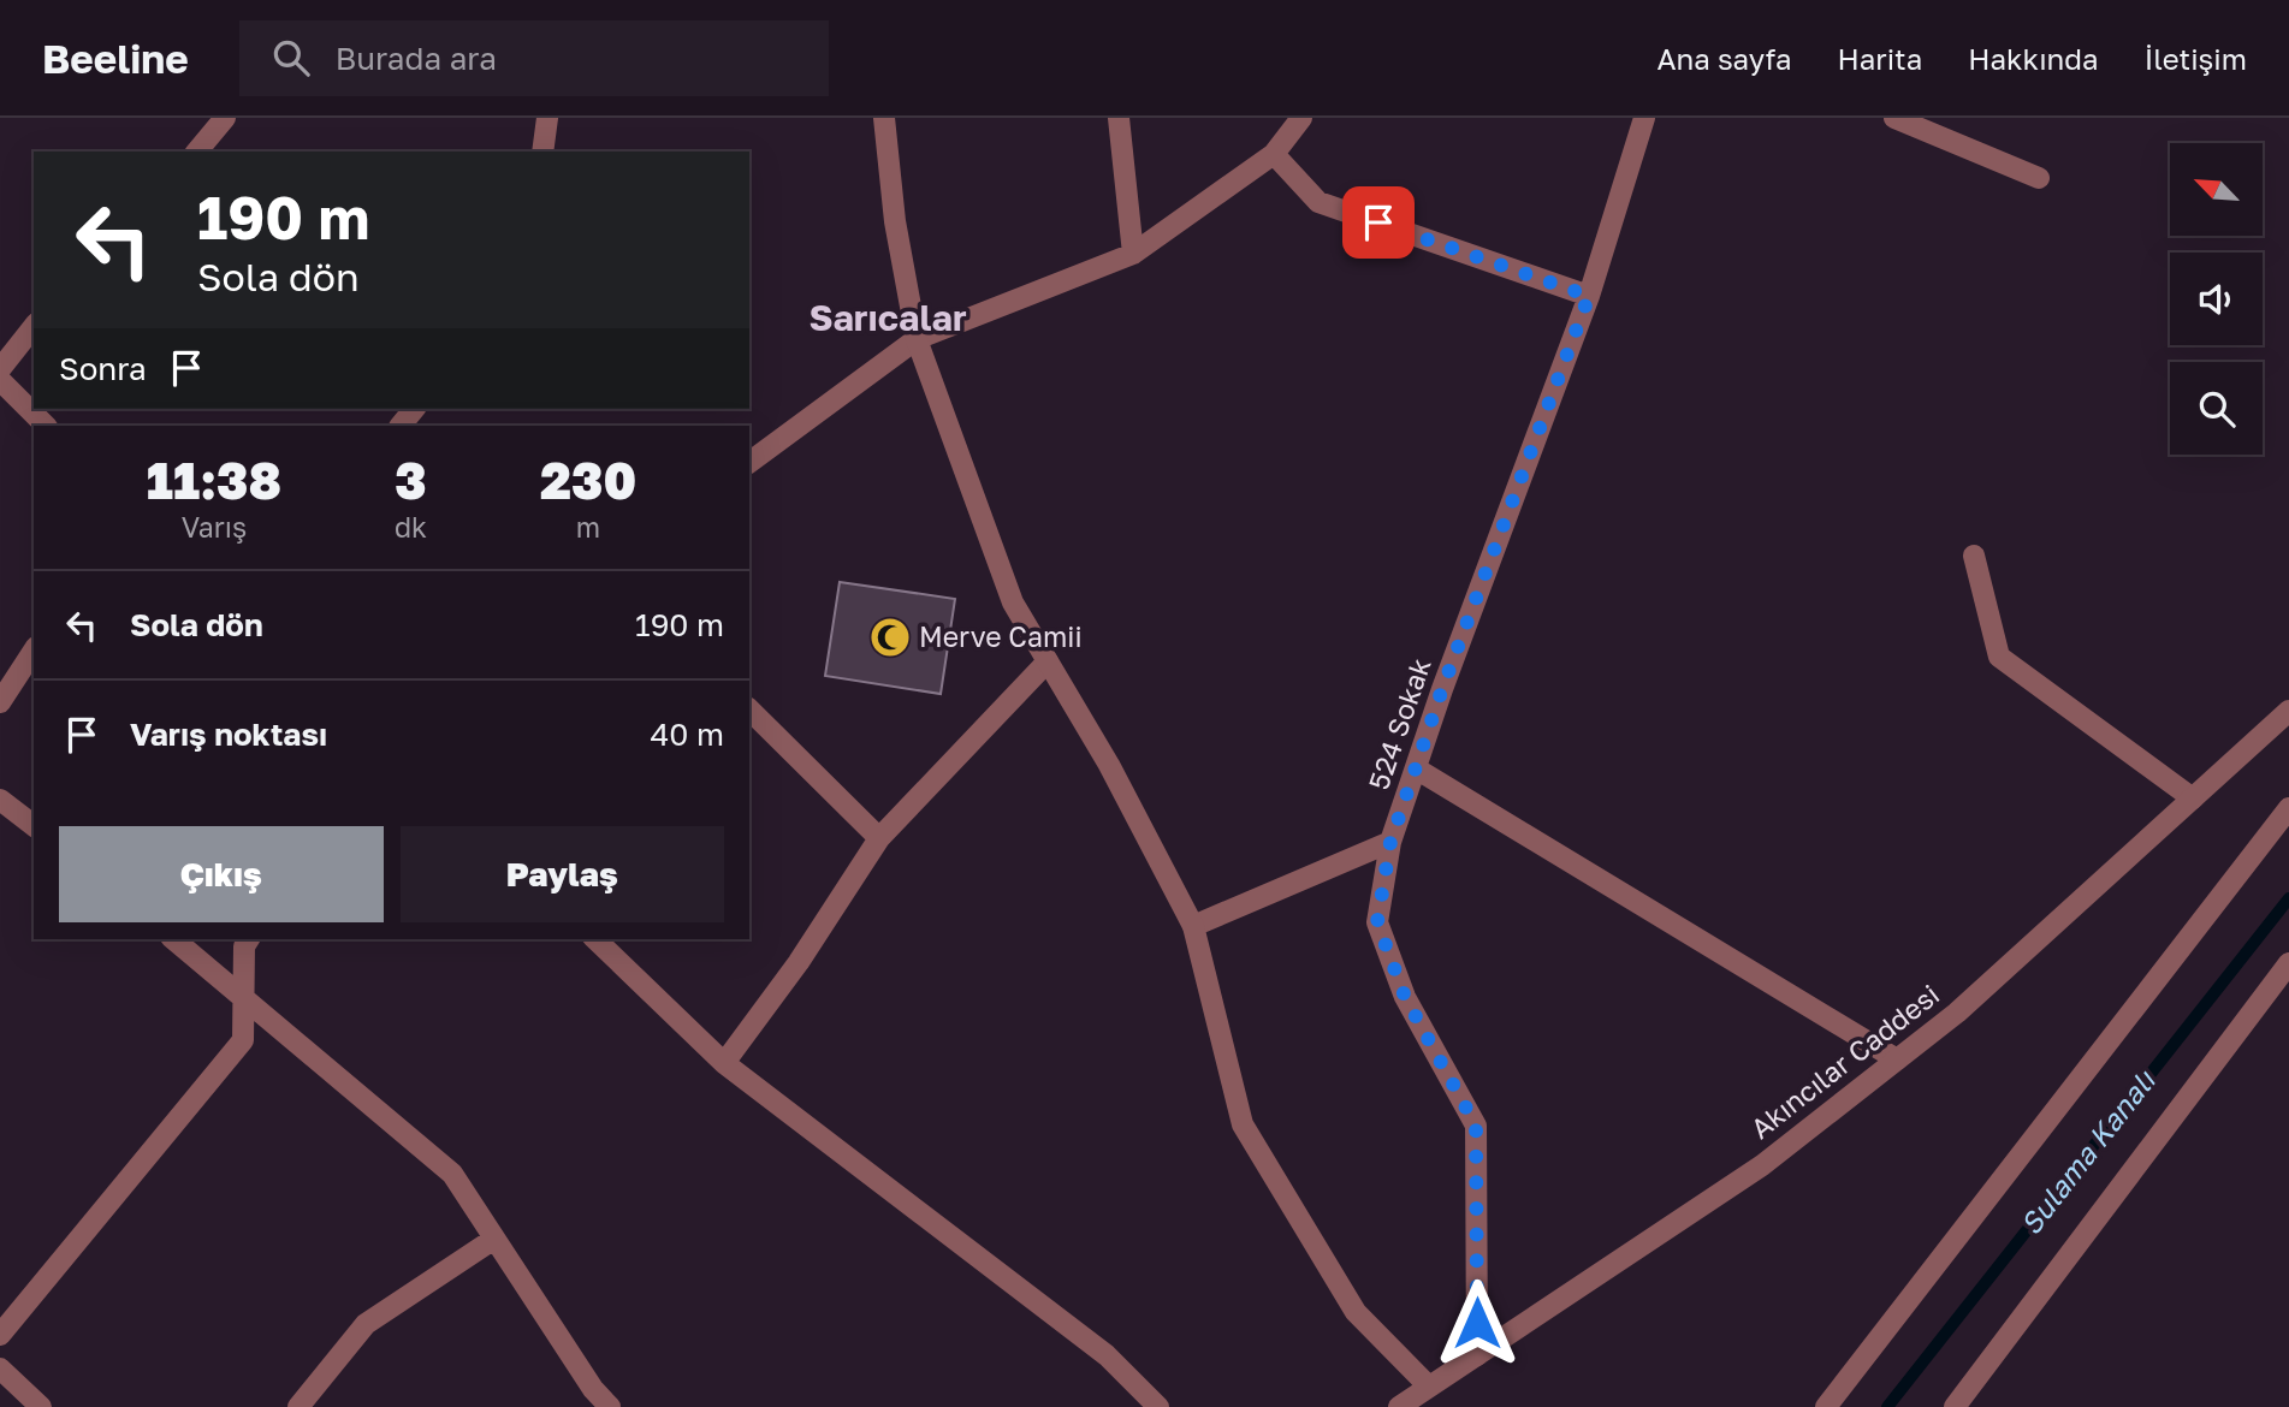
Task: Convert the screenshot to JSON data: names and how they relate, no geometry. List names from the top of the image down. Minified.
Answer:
{"streets":{"street":["524 Sokak","Akıncılar Caddesi"]},"crossings":[["524 Sokak","Akıncılar Caddesi"]],"districts":["Sarıcalar"],"water":["Sulama Kanalı"],"places":{"mosque":["Merve Camii"]},"north":"top left","page":{"header":"Beeline","search":"Burada ara","nav":["Ana sayfa","Harita","Hakkında","İletişim"],"turn":["190 m","Sola dön"],"then":"Sonra","eta":["11:38","Varış","3","dk","230","m"],"list":[{"name":"Sola dön","value":"190 m"},{"name":"Varış noktası","value":"40 m"}],"buttons":["Çıkış","Paylaş"]}}
